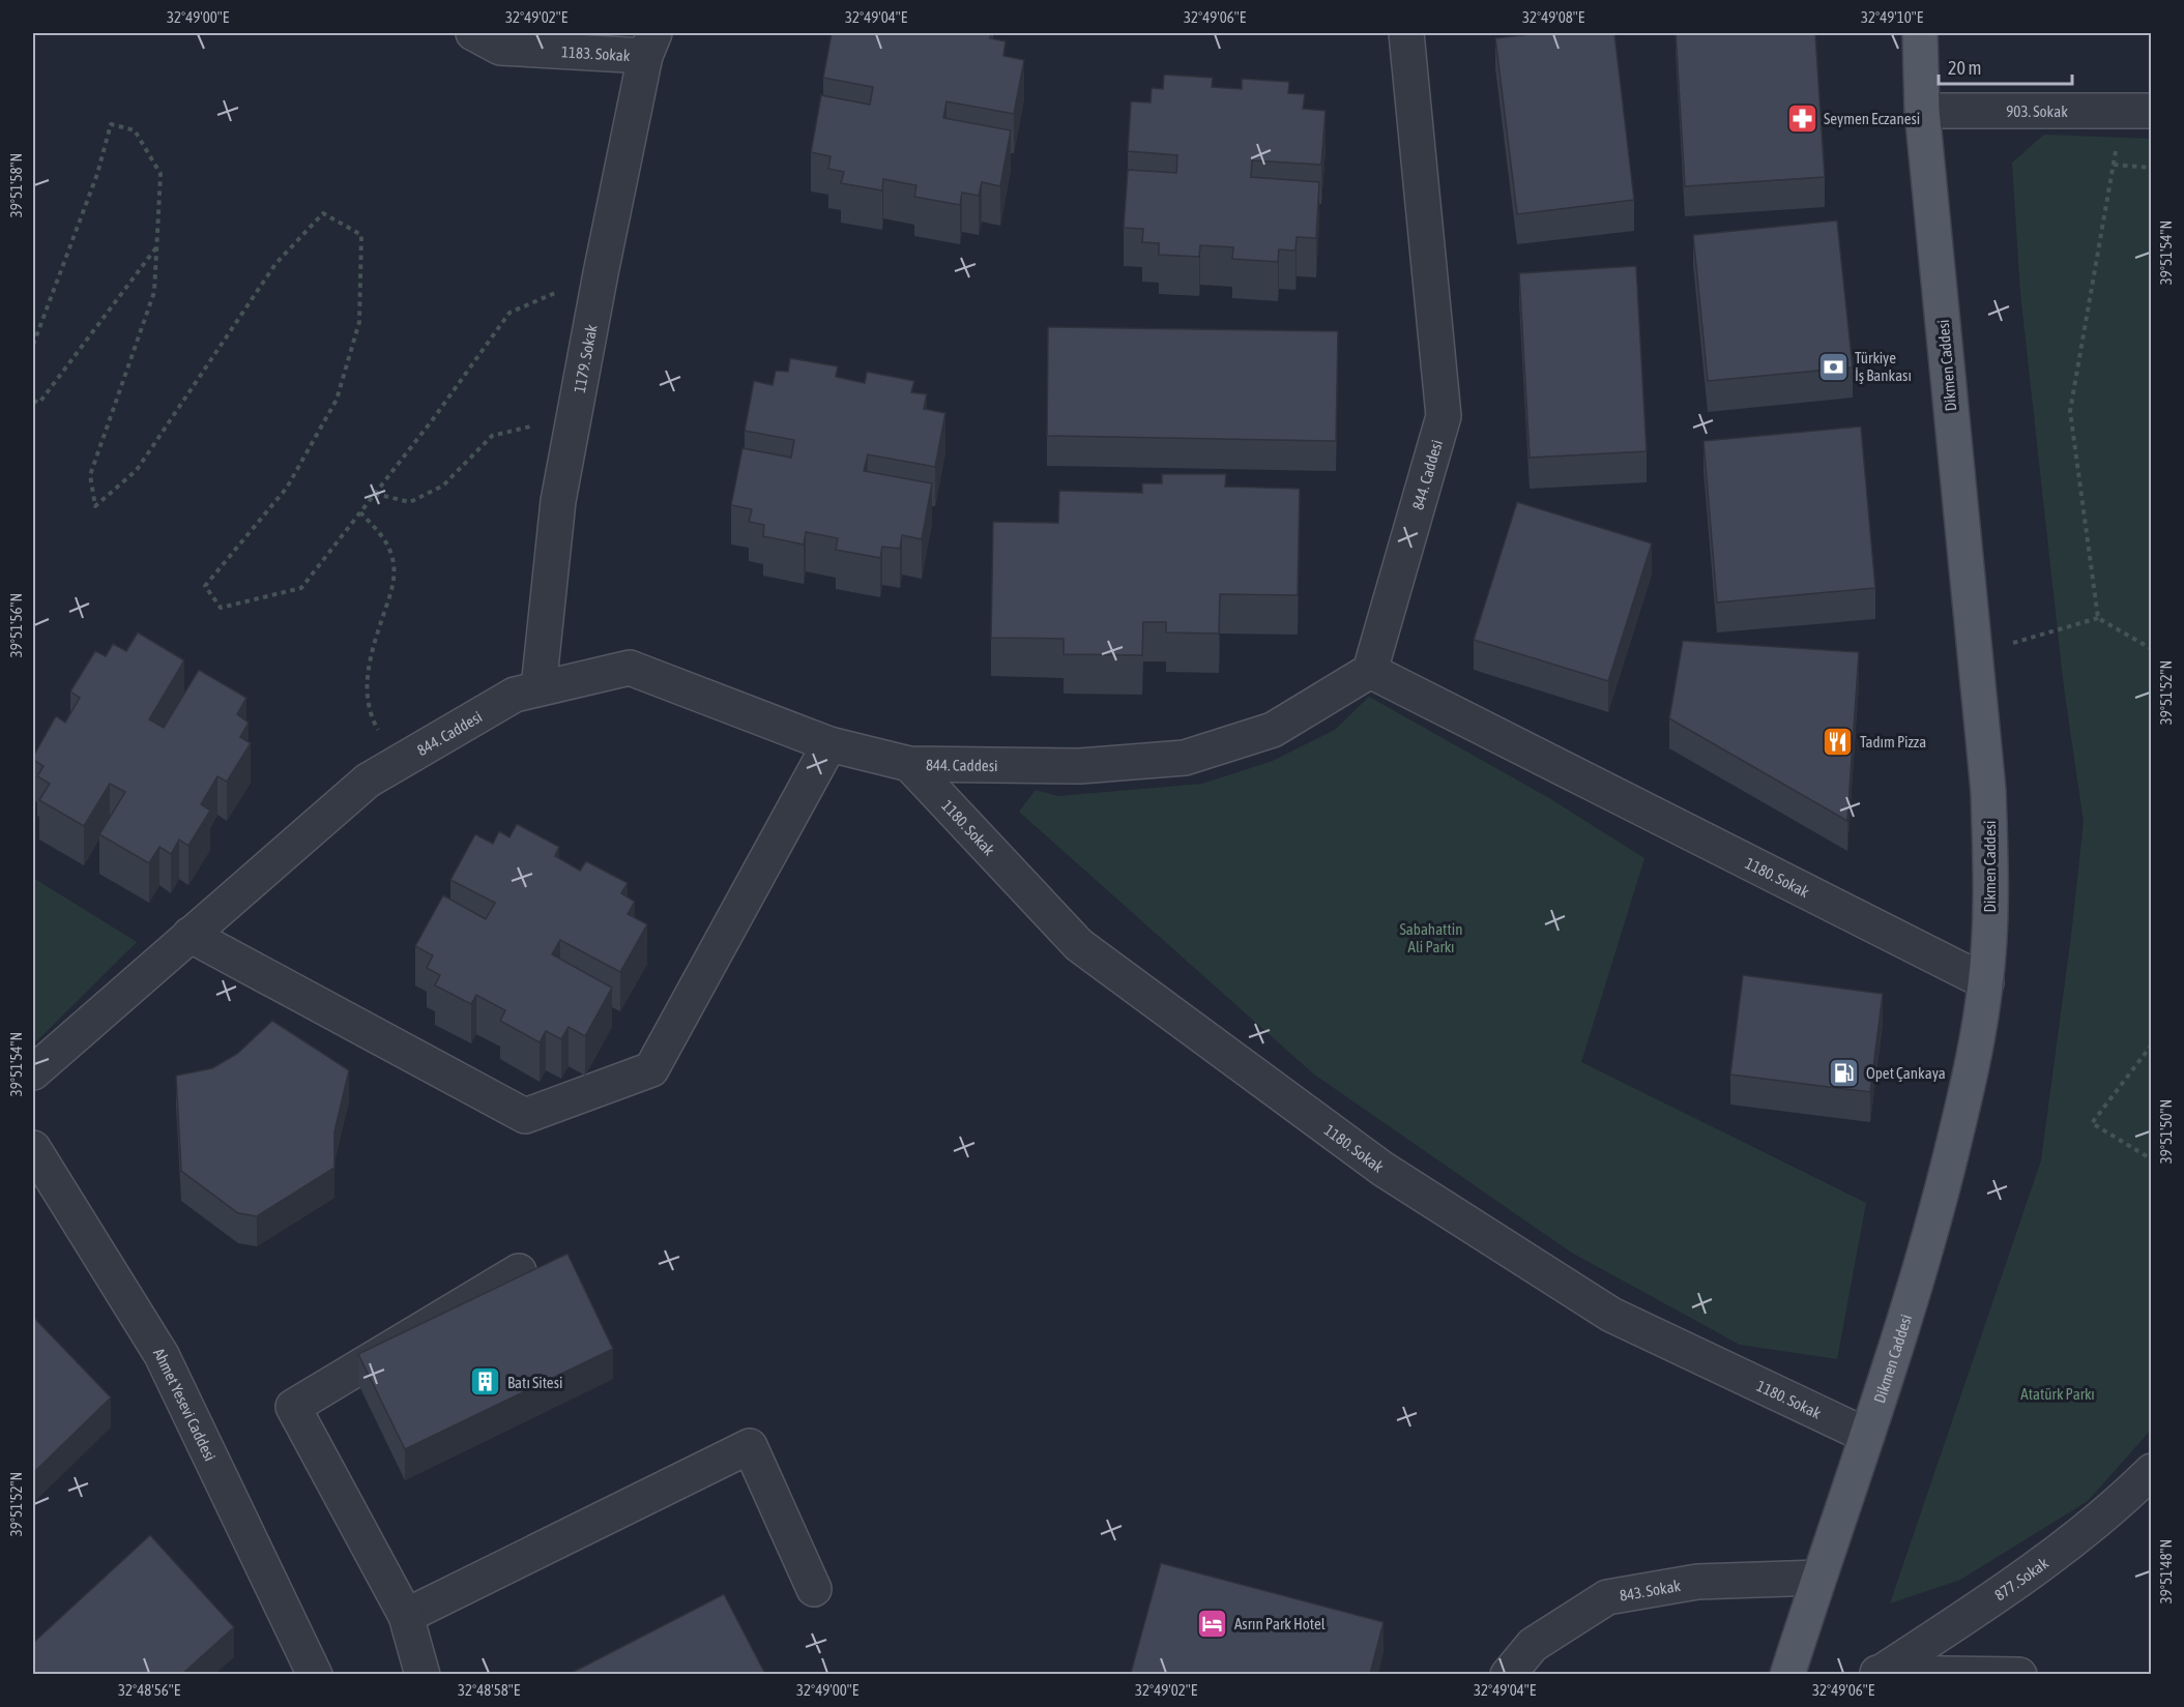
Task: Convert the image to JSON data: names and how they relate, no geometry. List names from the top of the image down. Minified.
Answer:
{"streets":{"main road":["Dikmen Caddesi"],"street":["1183. Sokak","903. Sokak","1179. Sokak","844. Caddesi","1180. Sokak","Ahmet Yesevi Caddesi","877. Sokak","843. Sokak"]},"crossings":[["1183. Sokak","1179. Sokak"],["903. Sokak","Dikmen Caddesi"],["1179. Sokak","844. Caddesi"],["Dikmen Caddesi","1180. Sokak"],["Dikmen Caddesi","843. Sokak"],["844. Caddesi","1180. Sokak"]],"parks":["Sabahattin Ali Parkı","Atatürk Parkı"],"places":{"pharmacy":["Seymen Eczanesi"],"bank":["Türkiye İş Bankası"],"restaurant":["Tadım Pizza"],"fuel station":["Opet Çankaya"],"building":["Batı Sitesi"],"hotel":["Asrın Park Hotel"]},"scale_bar":"20 m","coordinates":["32°49'00\"E","32°49'02\"E","32°49'04\"E","32°49'06\"E","32°49'08\"E","32°49'10\"E","39°51'58\"N","39°51'54\"N","39°51'56\"N","39°51'52\"N","39°51'50\"N","39°51'48\"N","32°48'56\"E","32°48'58\"E"]}
